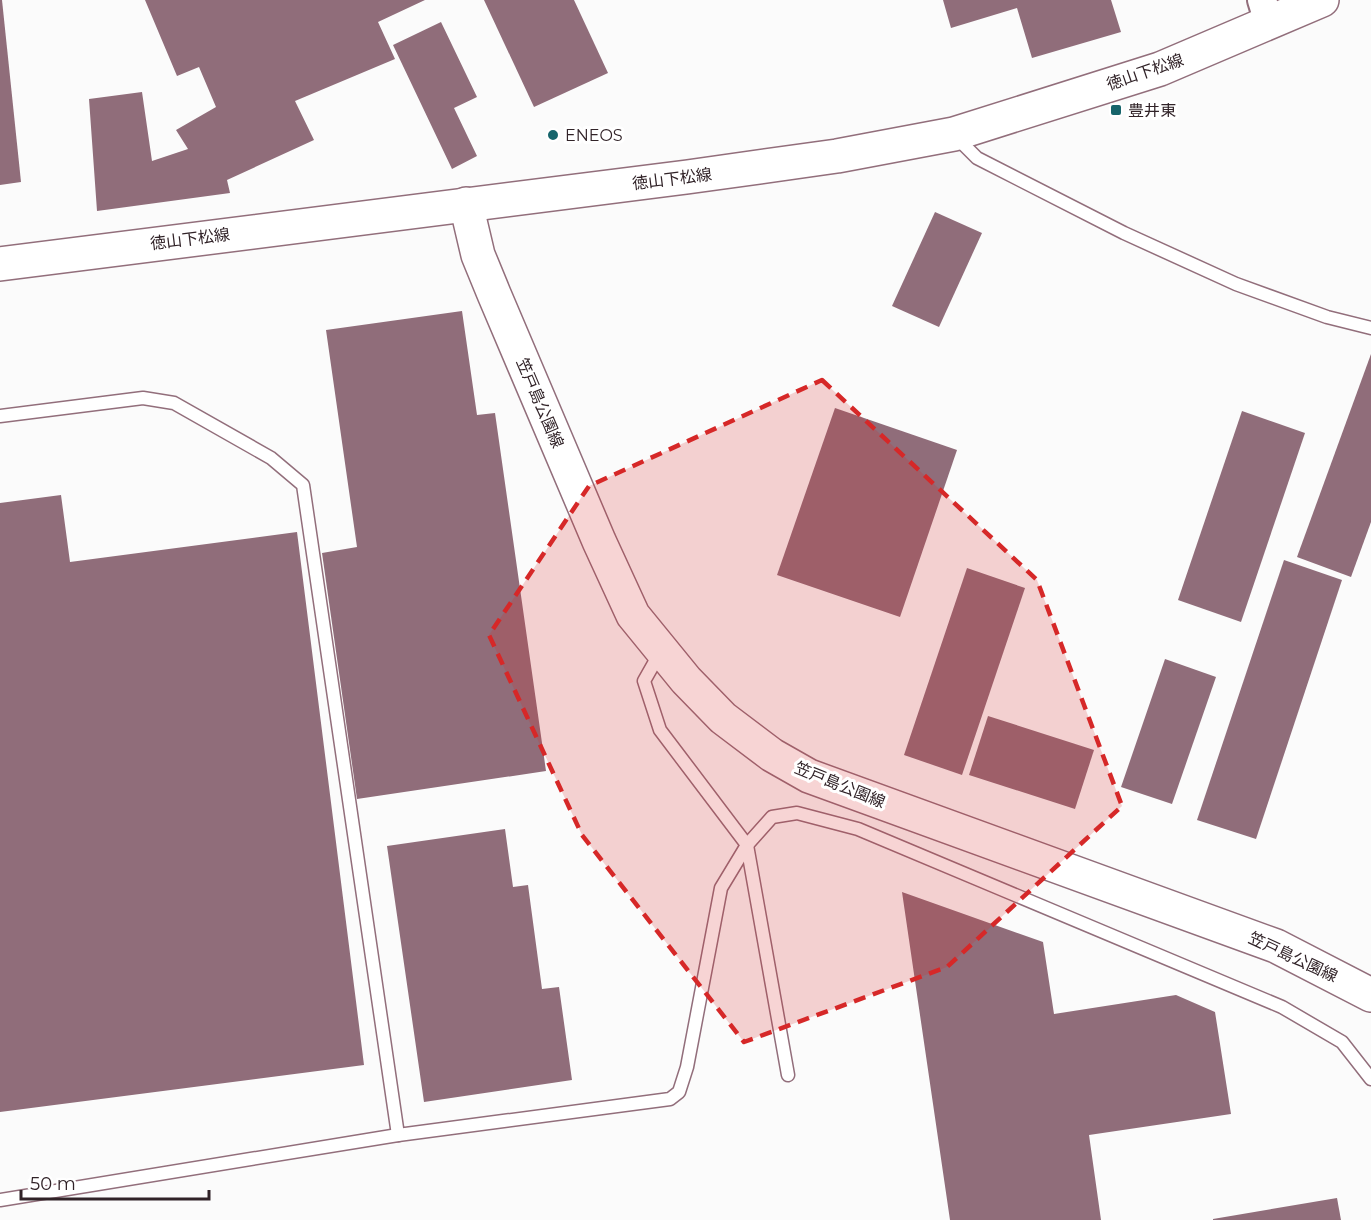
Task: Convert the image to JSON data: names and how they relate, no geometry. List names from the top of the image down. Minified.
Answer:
{"streets":{"main road":["徳山下松線","笠戸島公園線"]},"crossings":[["徳山下松線","笠戸島公園線"]],"places":{"transit":["豊井東"],"other":["ENEOS"]},"scale_bar":"50 m"}
